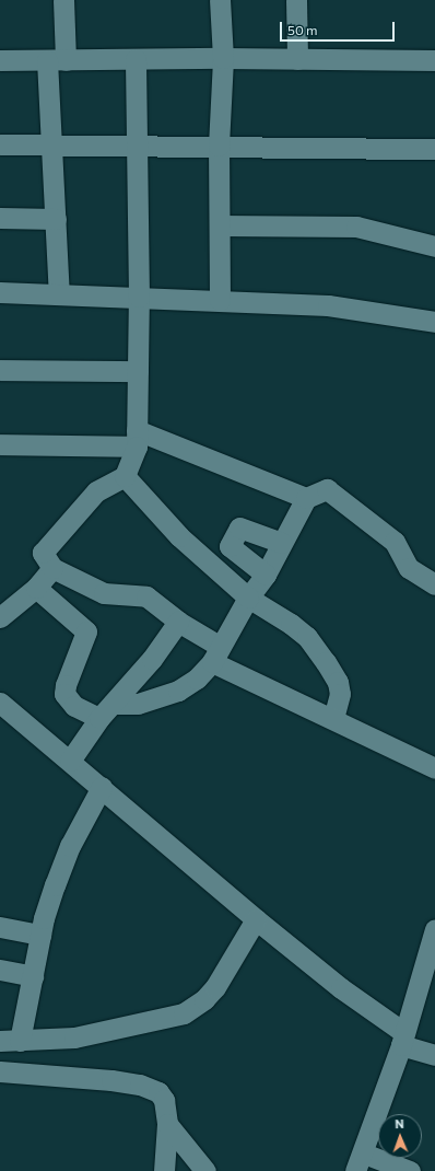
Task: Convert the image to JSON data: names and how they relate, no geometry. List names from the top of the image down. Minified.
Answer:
{"scale_bar":"50 m","north":"top"}
